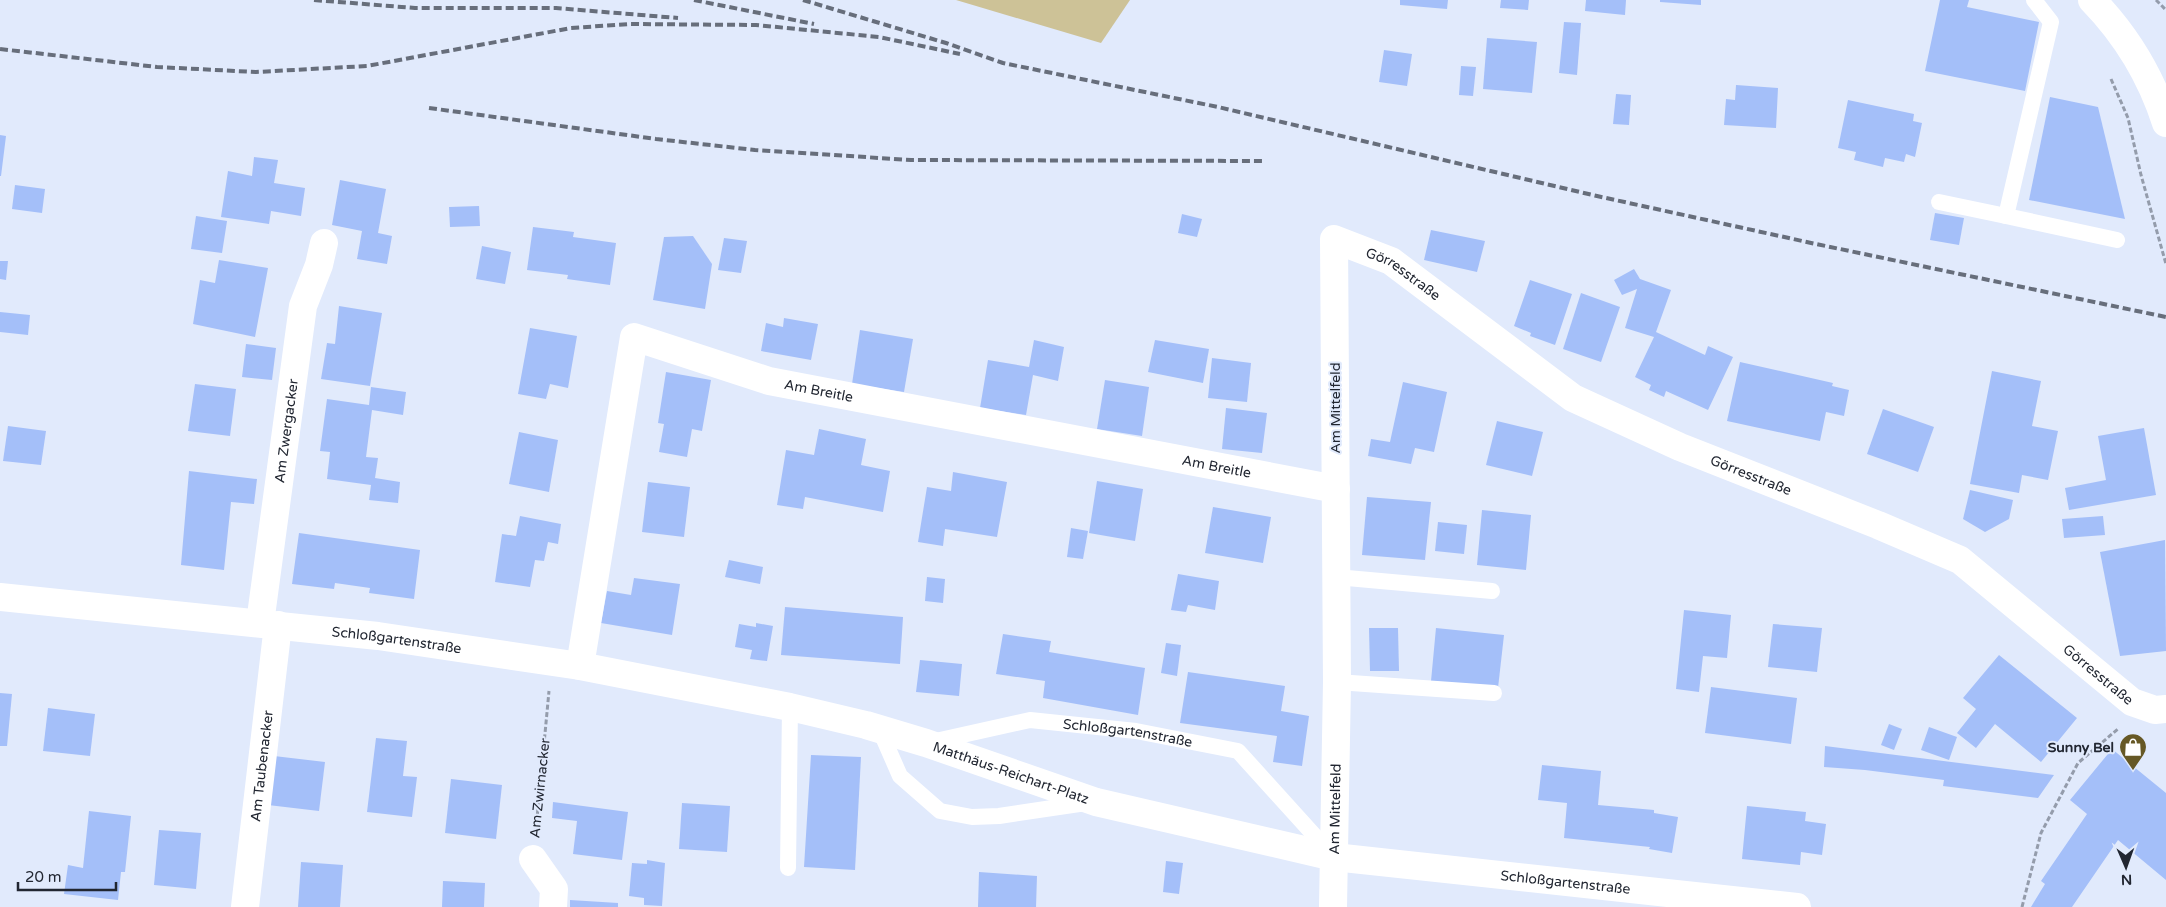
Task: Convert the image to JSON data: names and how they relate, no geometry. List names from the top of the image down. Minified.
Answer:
{"streets":{"street":["Görresstraße","Am Breitle","Am Mittelfeld","Am Zwergacker","Schloßgartenstraße","Am Taubenacker","Matthäus-Reichart-Platz"],"path":["Am Zwirnacker"]},"crossings":[["Görresstraße","Am Mittelfeld"],["Am Breitle","Am Mittelfeld"],["Am Breitle","Schloßgartenstraße"],["Am Mittelfeld","Schloßgartenstraße"],["Am Zwergacker","Schloßgartenstraße"],["Am Zwergacker","Am Taubenacker"],["Schloßgartenstraße","Am Taubenacker"],["Schloßgartenstraße","Matthäus-Reichart-Platz"],["Schloßgartenstraße","Am Zwirnacker"]],"places":{"shop":["Sunny Bel"]},"scale_bar":"20 m","north":"bottom"}
